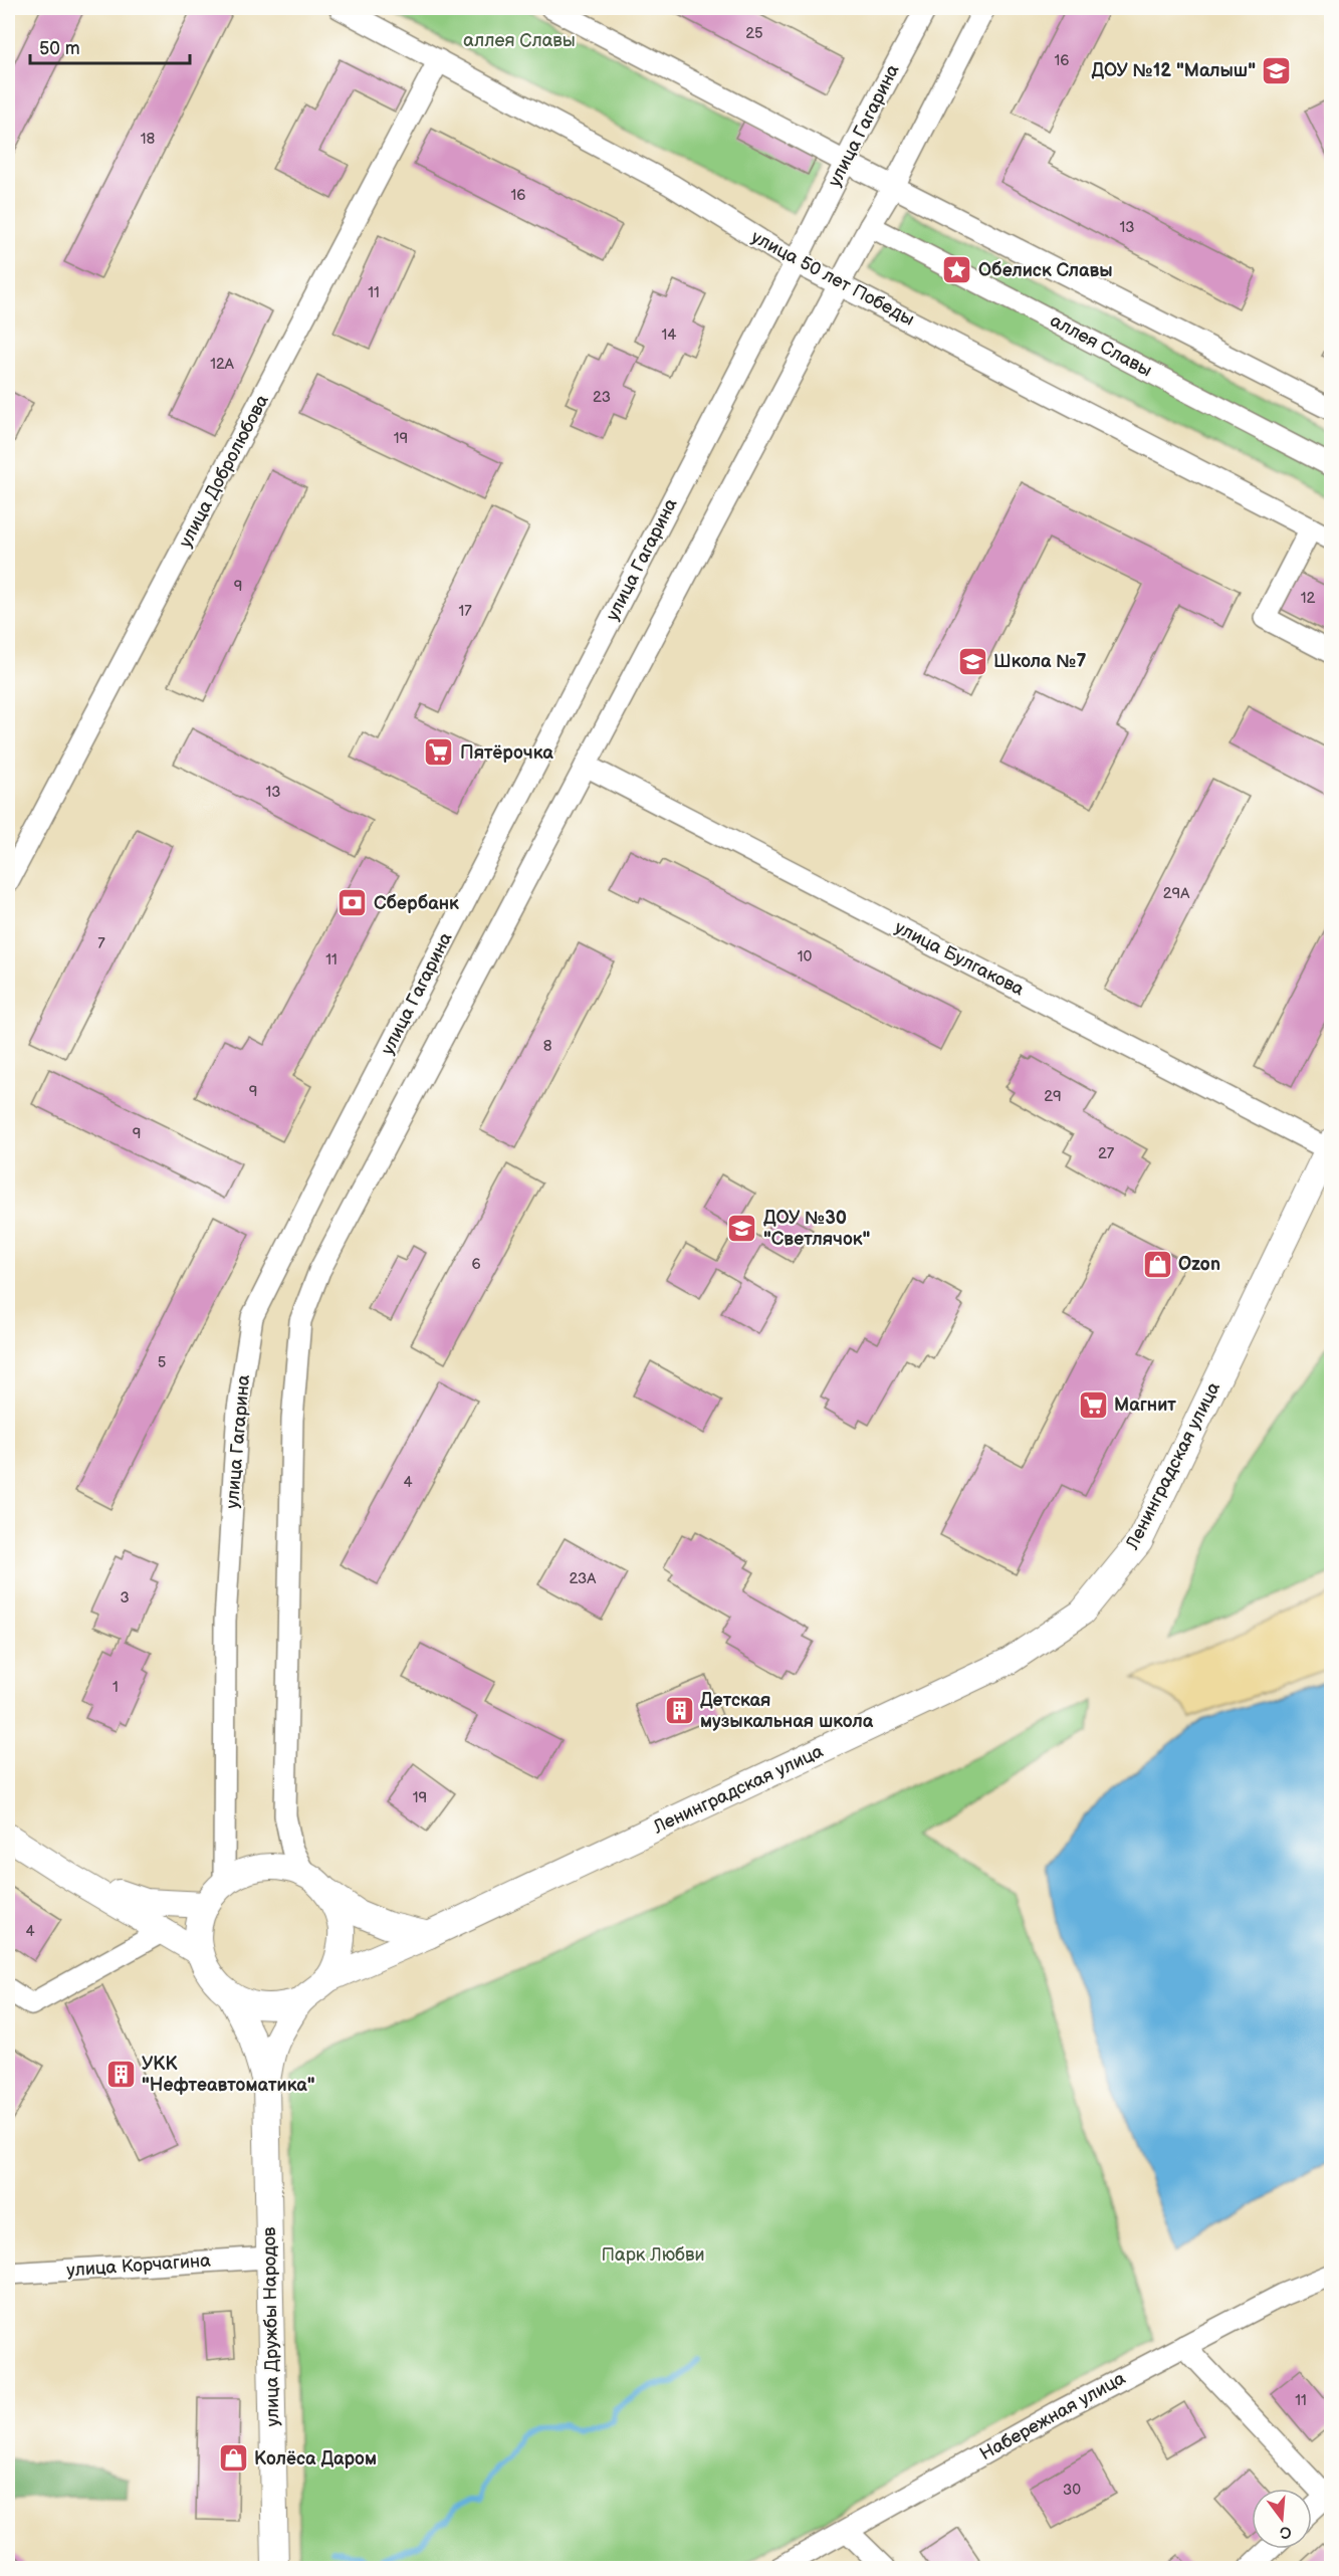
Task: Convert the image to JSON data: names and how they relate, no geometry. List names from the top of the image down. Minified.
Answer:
{"streets":{"main road":["Ленинградская улица","улица Дружбы Народов"],"street":["улица Гагарина","улица 50 лет Победы","аллея Славы","улица Добролюбова","улица Булгакова","улица Корчагина","Набережная улица"]},"crossings":[["улица Гагарина","улица 50 лет Победы"],["улица Гагарина","Ленинградская улица"],["улица 50 лет Победы","улица Добролюбова"],["улица Булгакова","Ленинградская улица"],["улица Корчагина","улица Дружбы Народов"]],"parks":["аллея Славы","Парк Любви"],"places":{"school or university":["ДОУ №12 \"Малыш\"","Школа №7","ДОУ №30 \"Светлячок\""],"place":["Обелиск Славы"],"supermarket":["Пятёрочка","Магнит"],"bank":["Сбербанк"],"shop":["Ozon","Колёса Даром"],"building":["Детская музыкальная школа","УКК \"Нефтеавтоматика\""]},"house_numbers":["25","16","18","16","13","11","14","12А","23","19","9","12","17","13","29А","7","10","11","8","9","29","9","27","6","5","4","23А","3","1","19","4","11","30"],"scale_bar":"50 m","north":"bottom"}
